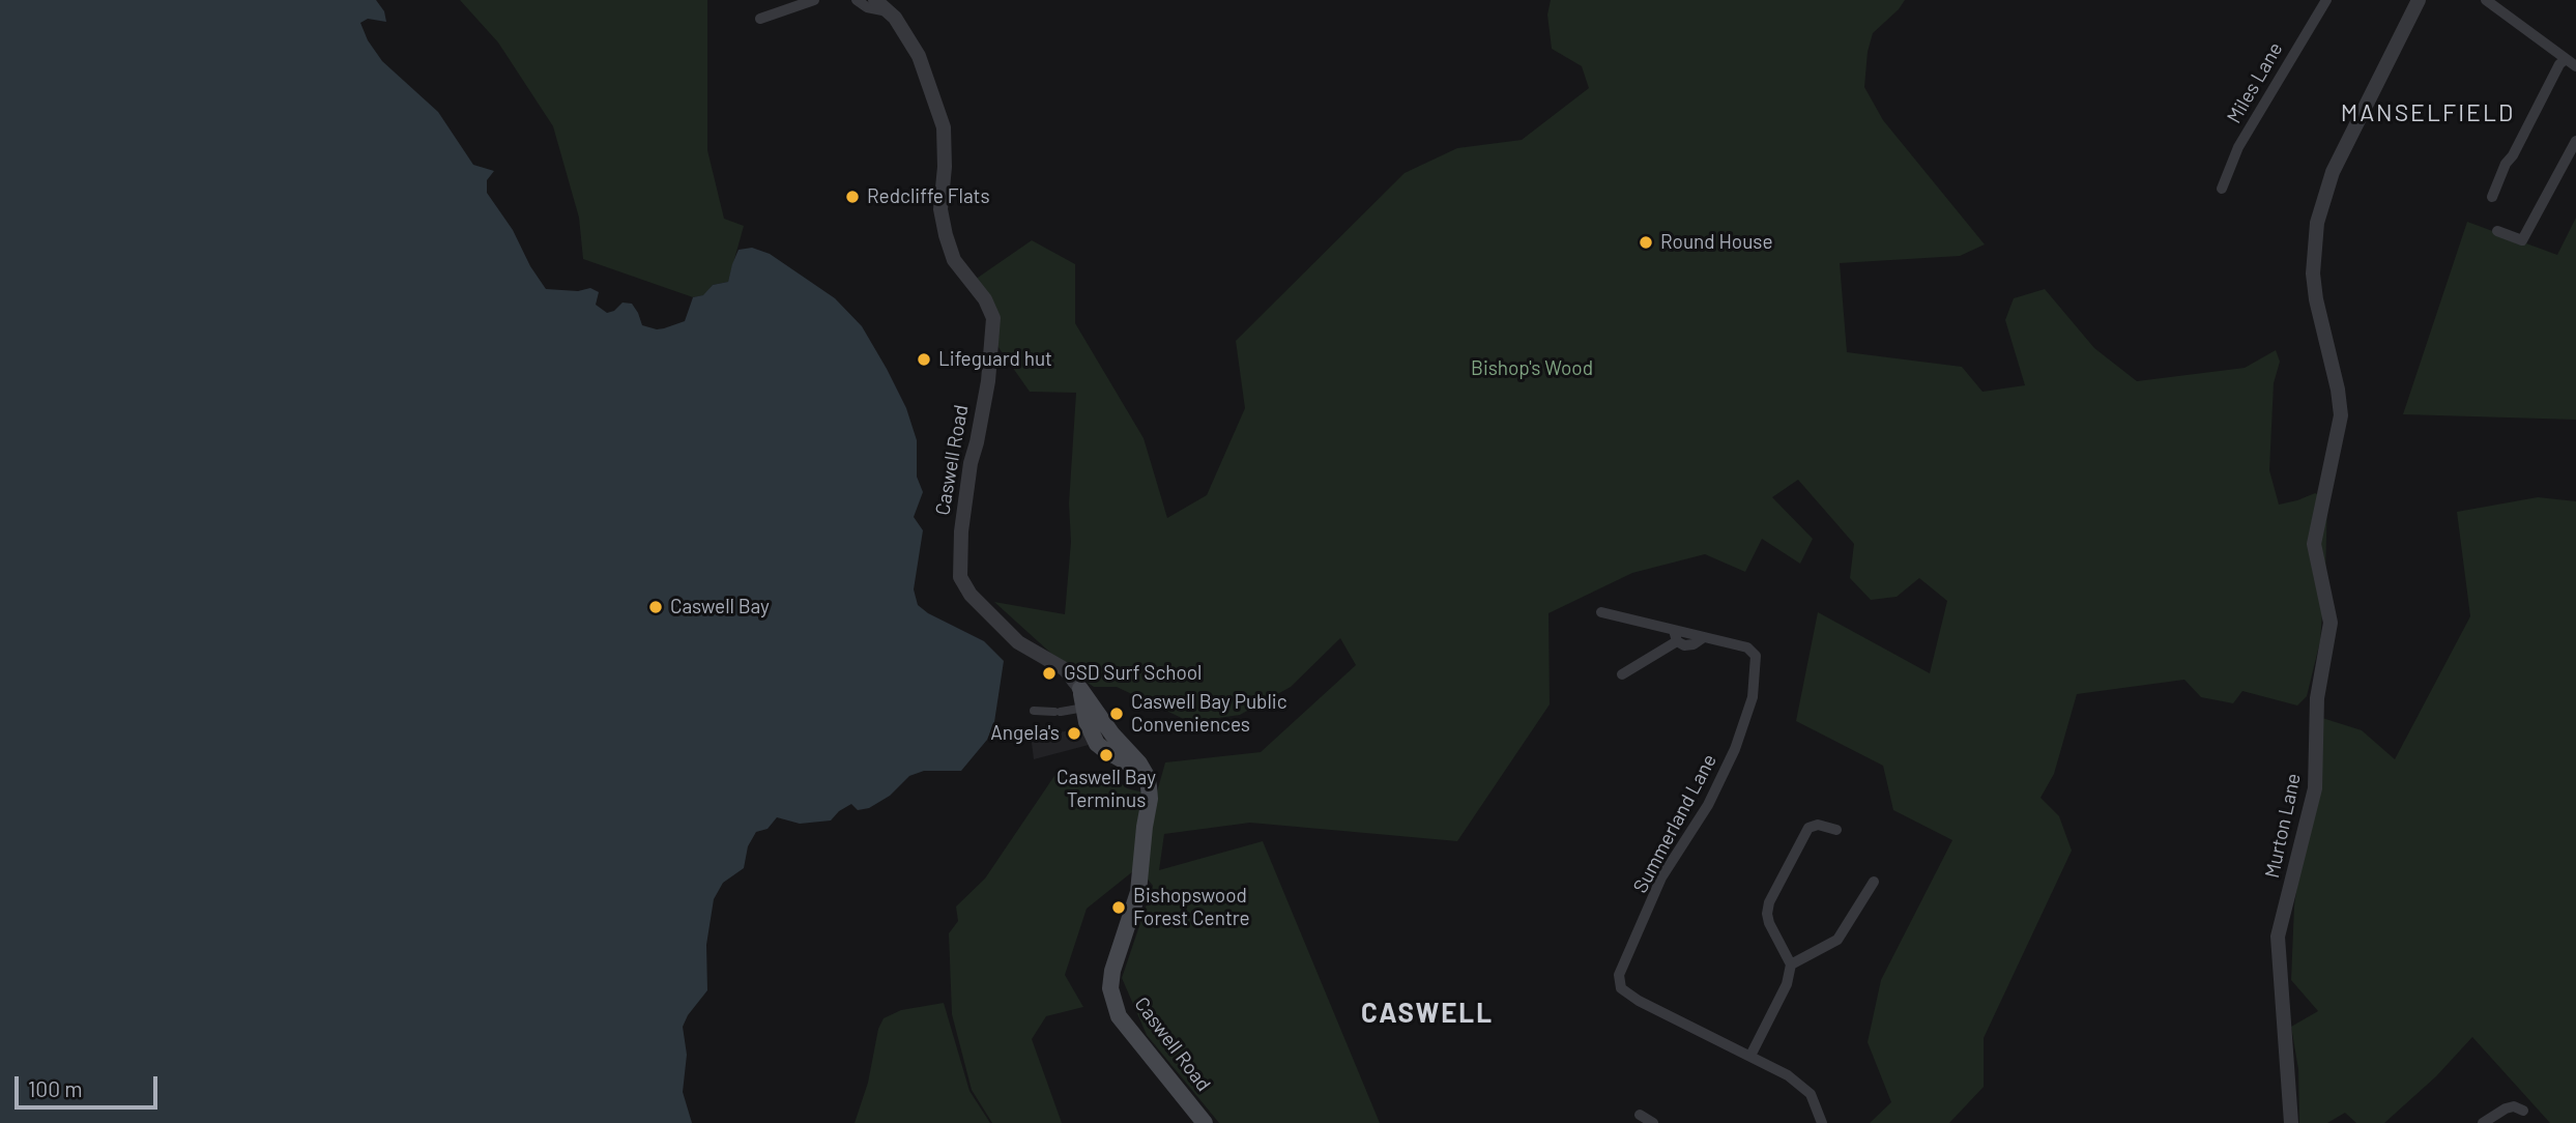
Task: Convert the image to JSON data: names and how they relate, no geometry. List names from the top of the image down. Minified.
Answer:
{"streets":{"main road":["Caswell Road"],"street":["Miles Lane","Summerland Lane","Murton Lane"]},"districts":["MANSELFIELD","CASWELL"],"parks":["Bishop's Wood"],"places":["Redcliffe Flats","Round House","Lifeguard hut","Caswell Bay","GSD Surf School","Caswell Bay Public Conveniences","Angela's","Caswell Bay Terminus","Bishopswood Forest Centre"],"scale_bar":"100 m"}
